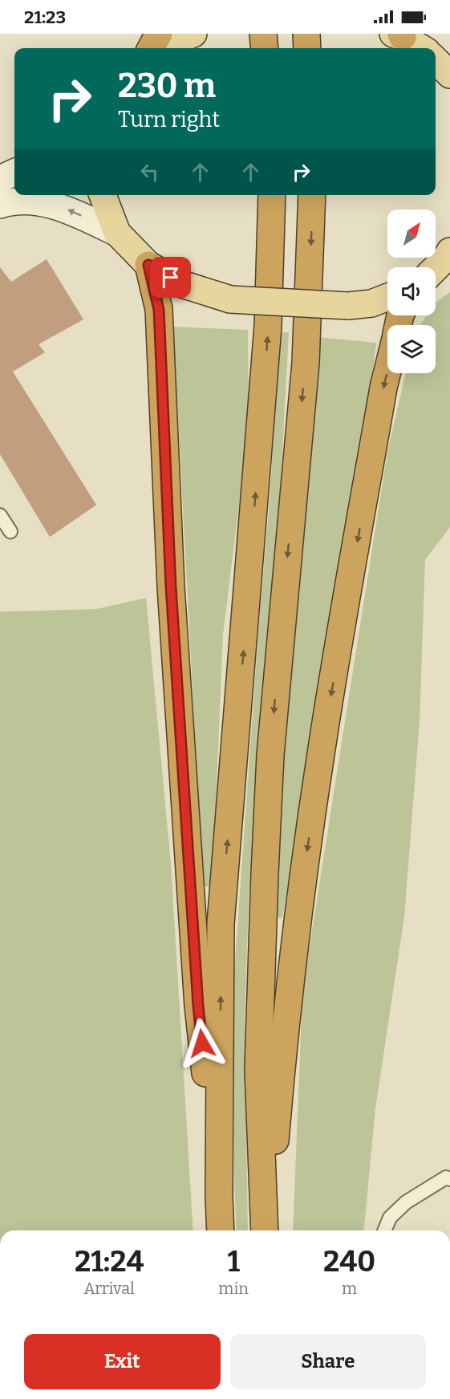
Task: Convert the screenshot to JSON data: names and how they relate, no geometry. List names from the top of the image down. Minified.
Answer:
{"north":"top right","page":{"status":"21:23","turn":["230 m","Turn right"],"eta":["21:24","Arrival","1","min","240","m"],"buttons":["Exit","Share"]}}
